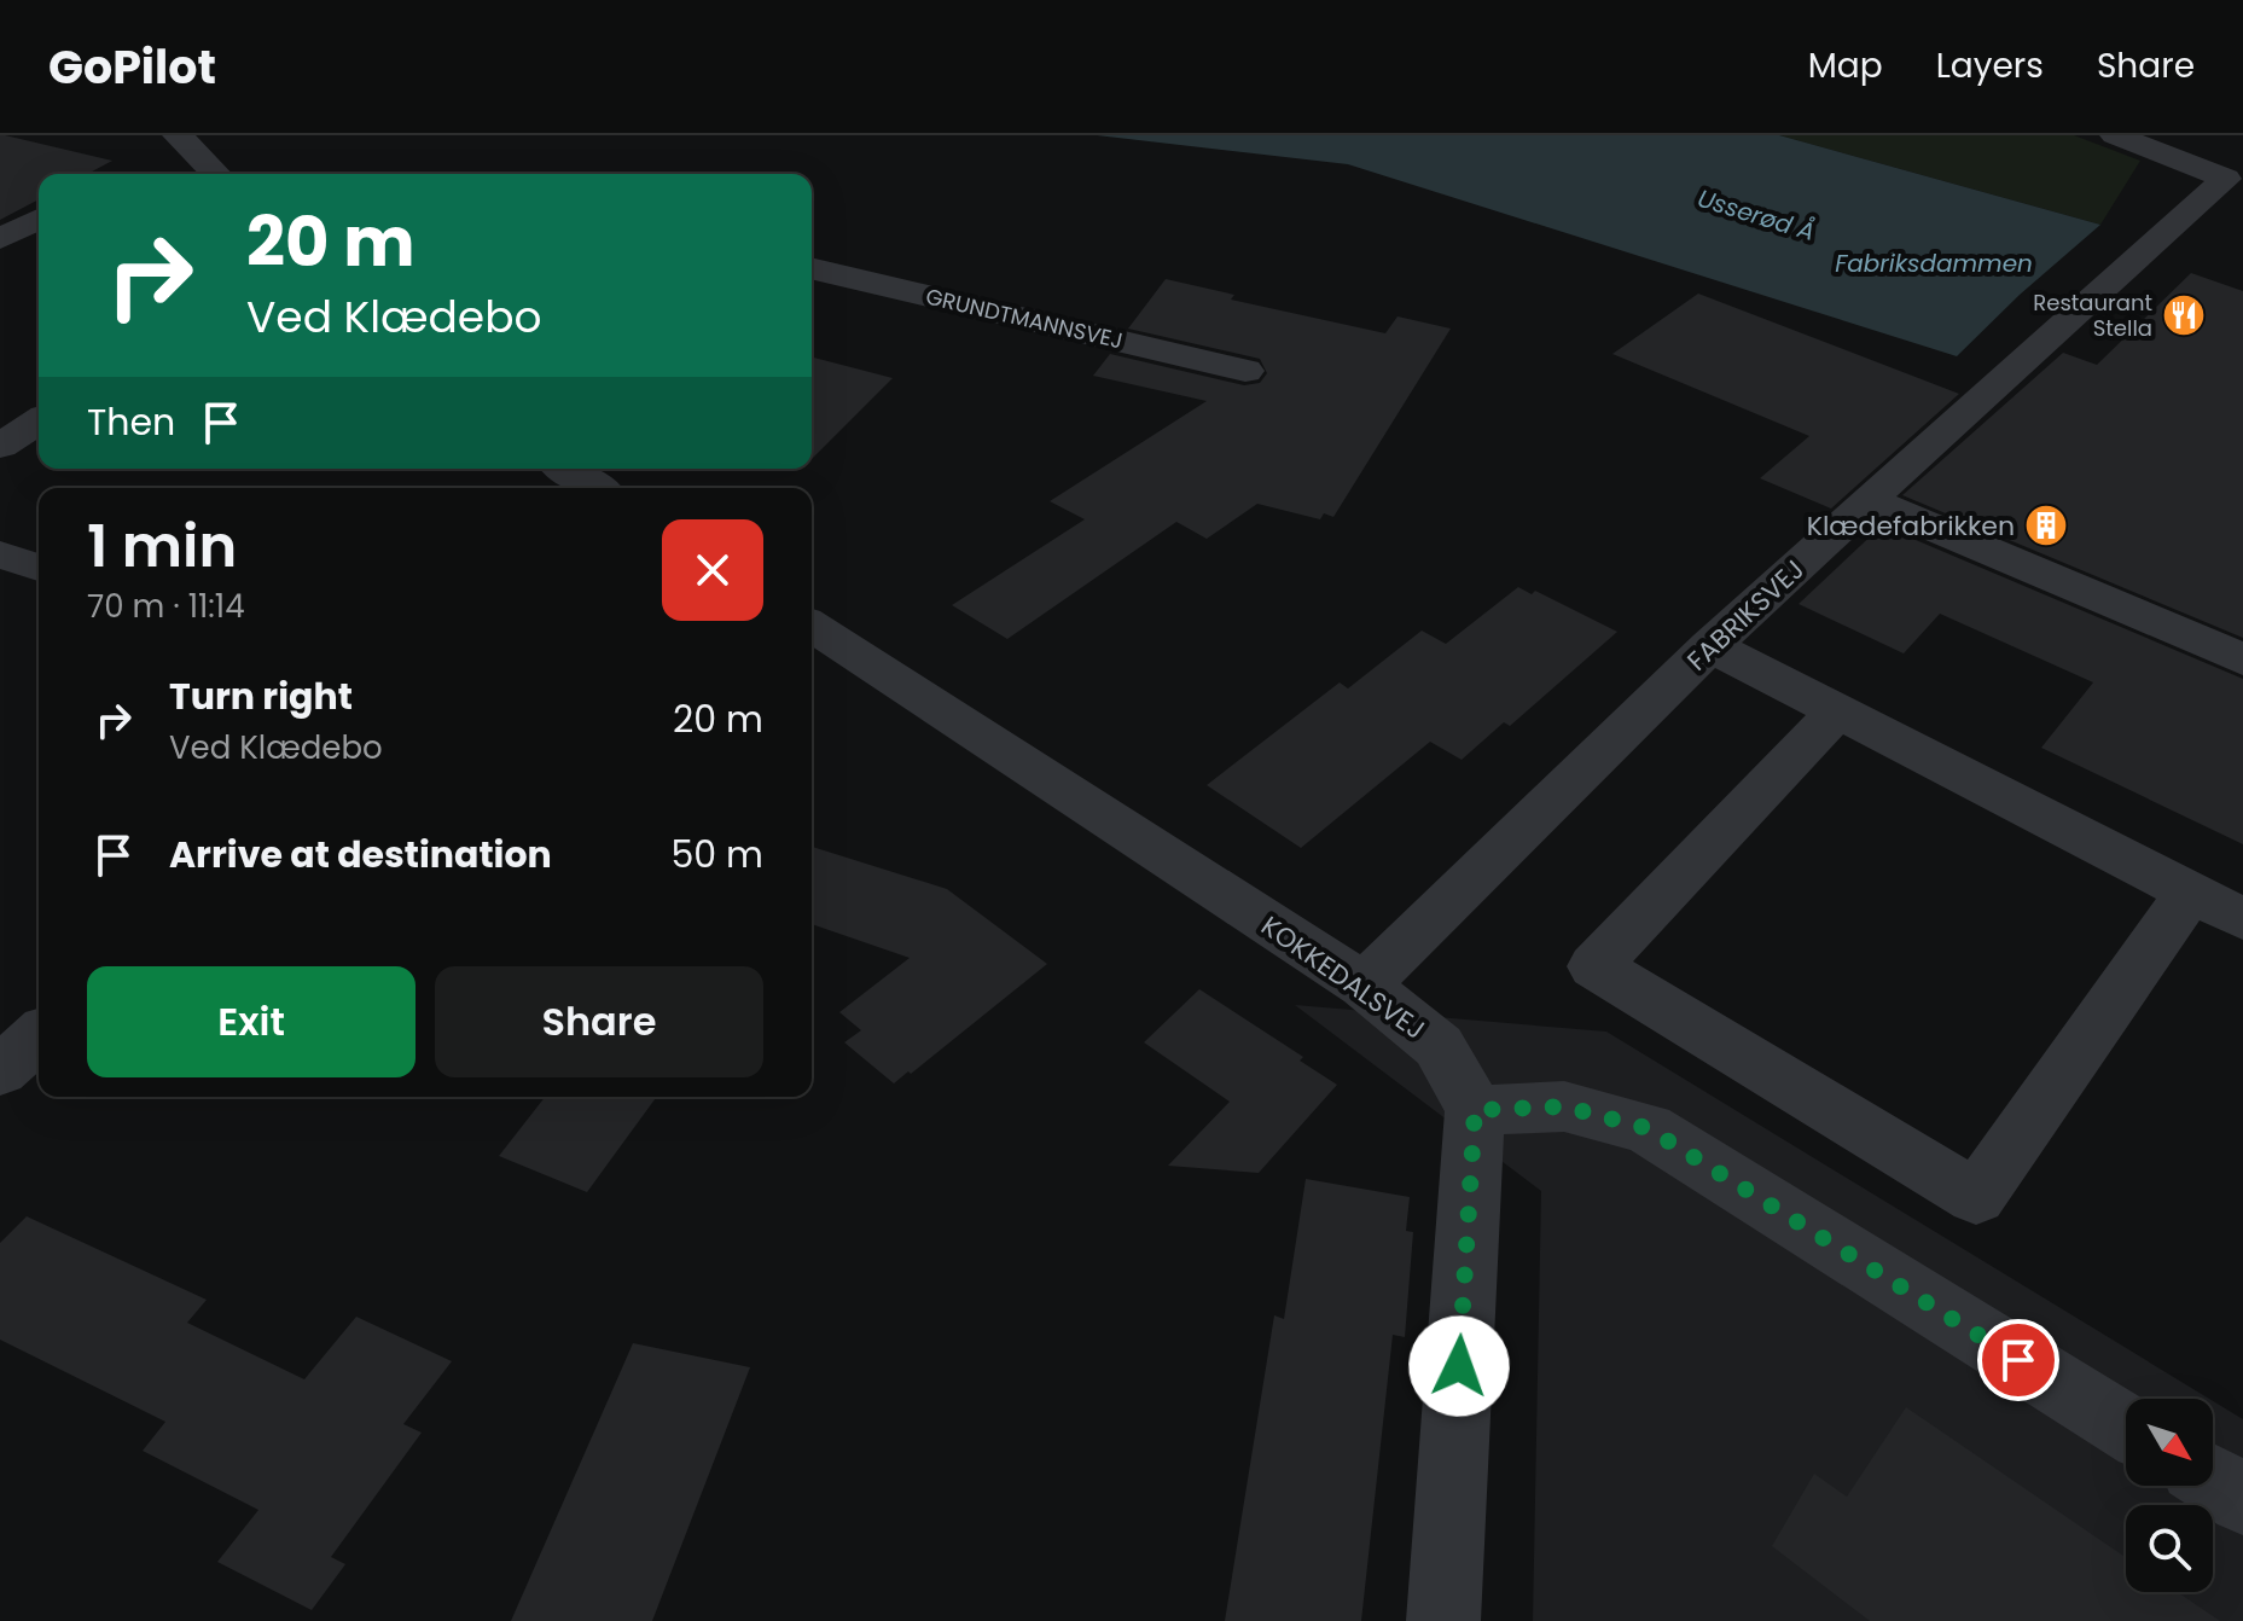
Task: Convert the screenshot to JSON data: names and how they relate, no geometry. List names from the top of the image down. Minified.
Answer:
{"streets":{"street":["GRUNDTMANNSVEJ","FABRIKSVEJ","KOKKEDALSVEJ"]},"crossings":[["FABRIKSVEJ","KOKKEDALSVEJ"]],"water":["Usserød Å","Fabriksdammen"],"places":{"restaurant":["Restaurant Stella"],"building":["Klædefabrikken"]},"north":"bottom right","page":{"header":"GoPilot","nav":["Map","Layers","Share"],"turn":["20 m","Ved Klædebo"],"then":"Then","heading":["1 min","70 m · 11:14"],"list":[{"name":"Turn right","note":"Ved Klædebo","value":"20 m"},{"name":"Arrive at destination","value":"50 m"}],"buttons":["Exit","Share"]}}
